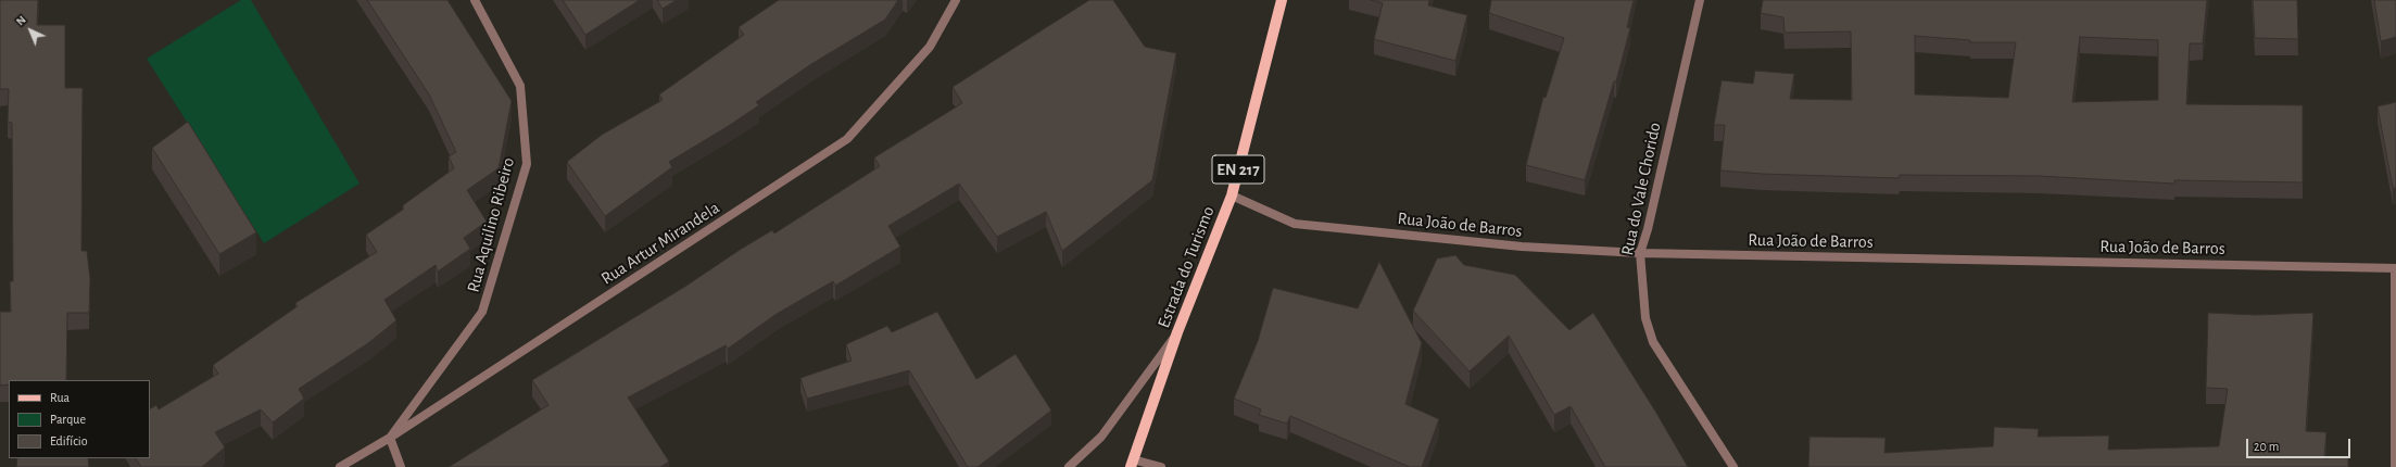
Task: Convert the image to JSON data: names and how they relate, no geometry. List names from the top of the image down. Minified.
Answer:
{"streets":{"main road":["EN 217","Estrada do Turismo"],"street":["Rua do Vale Chorido","Rua Aquilino Ribeiro","Rua João de Barros","Rua Artur Mirandela"]},"crossings":[["Rua do Vale Chorido","Rua João de Barros"],["Rua Aquilino Ribeiro","Rua Artur Mirandela"],["Rua João de Barros","Estrada do Turismo"]],"legend":["Rua","Parque","Edifício"],"scale_bar":"20 m","north":"top left"}
